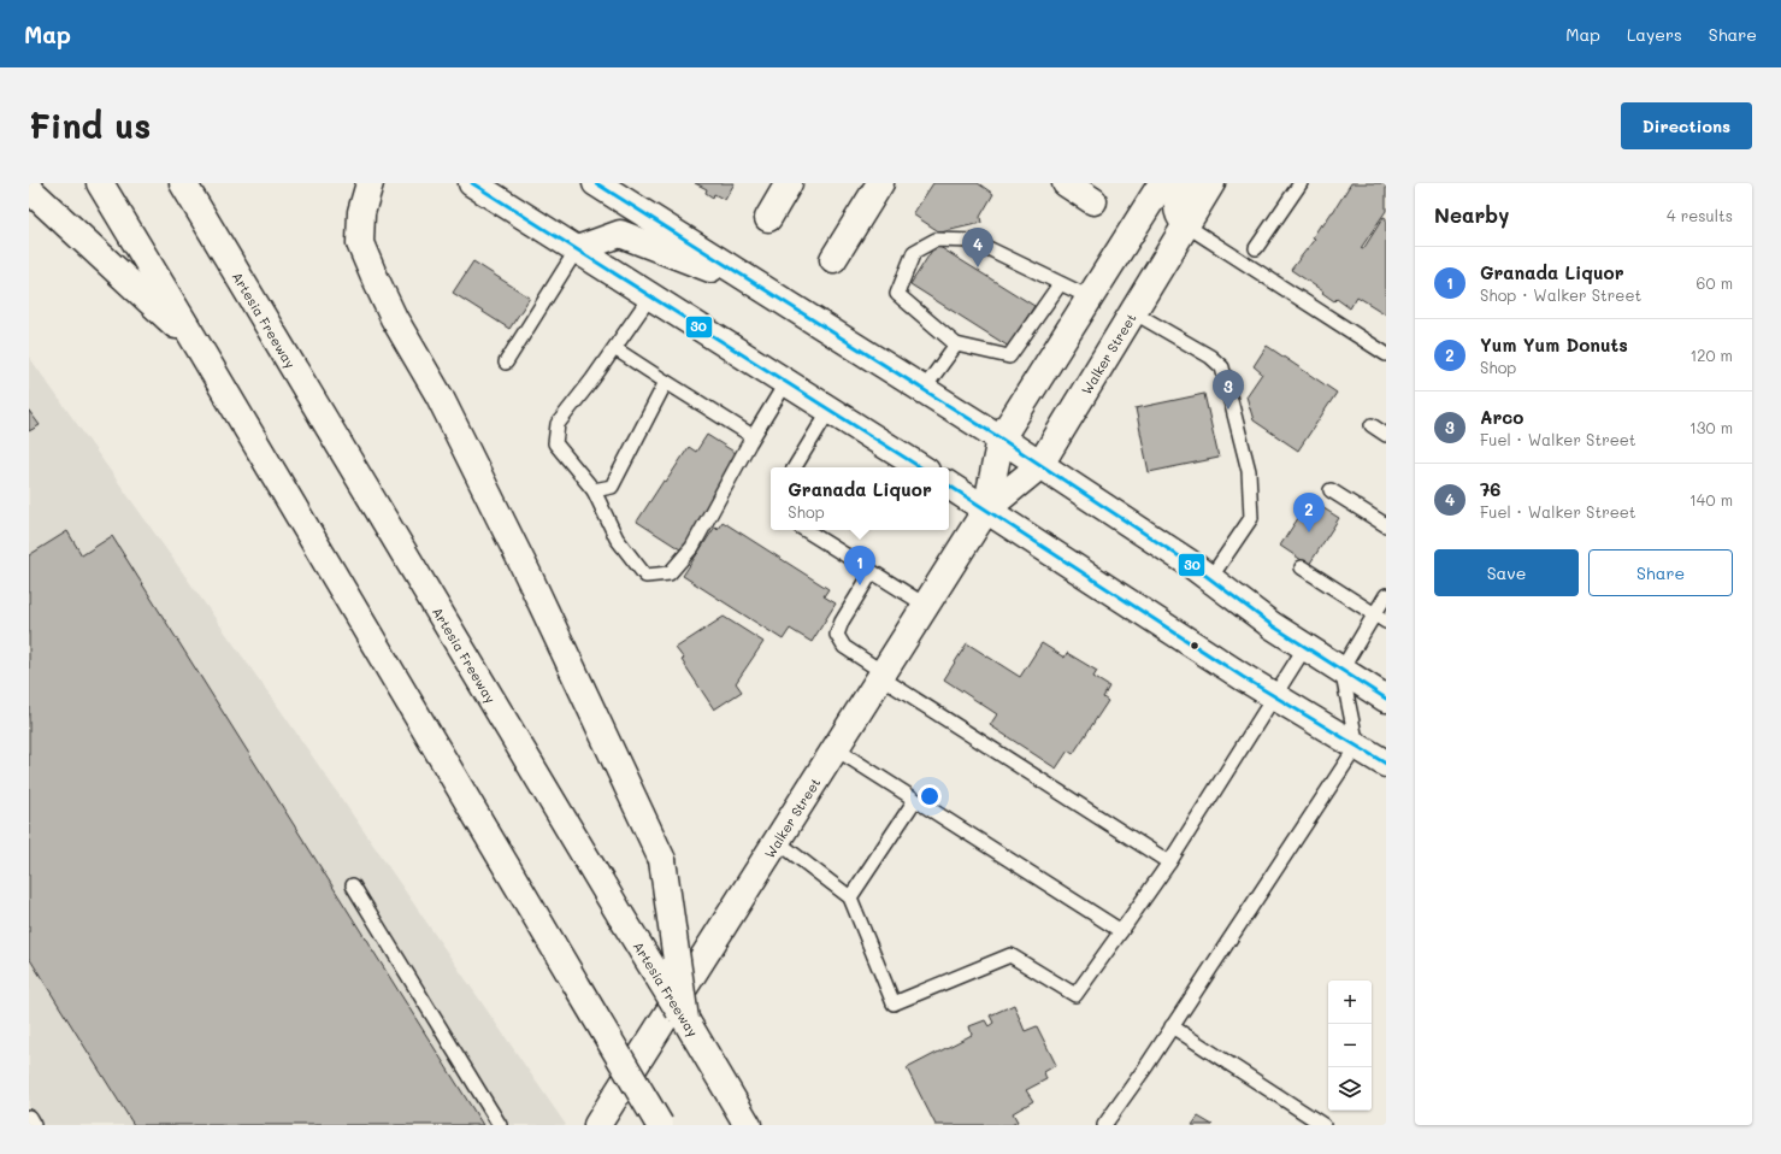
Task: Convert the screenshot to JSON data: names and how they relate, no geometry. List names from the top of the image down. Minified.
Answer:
{"streets":{"main road":["Artesia Freeway","Walker Street"]},"lines":["transit line 30"],"page":{"header":"Map","nav":["Map","Layers","Share"],"buttons":["Directions",["Save","Share"]],"title":"Find us","heading":["Nearby","4 results"],"pins":["4","3","2","1"],"list":[{"mark":"1","name":"Granada Liquor","note":"Shop · Walker Street","value":"60 m"},{"mark":"2","name":"Yum Yum Donuts","note":"Shop","value":"120 m"},{"mark":"3","name":"Arco","note":"Fuel · Walker Street","value":"130 m"},{"mark":"4","name":"76","note":"Fuel · Walker Street","value":"140 m"}],"popup":["Granada Liquor","Shop"],"map_buttons":["+","−"]}}
